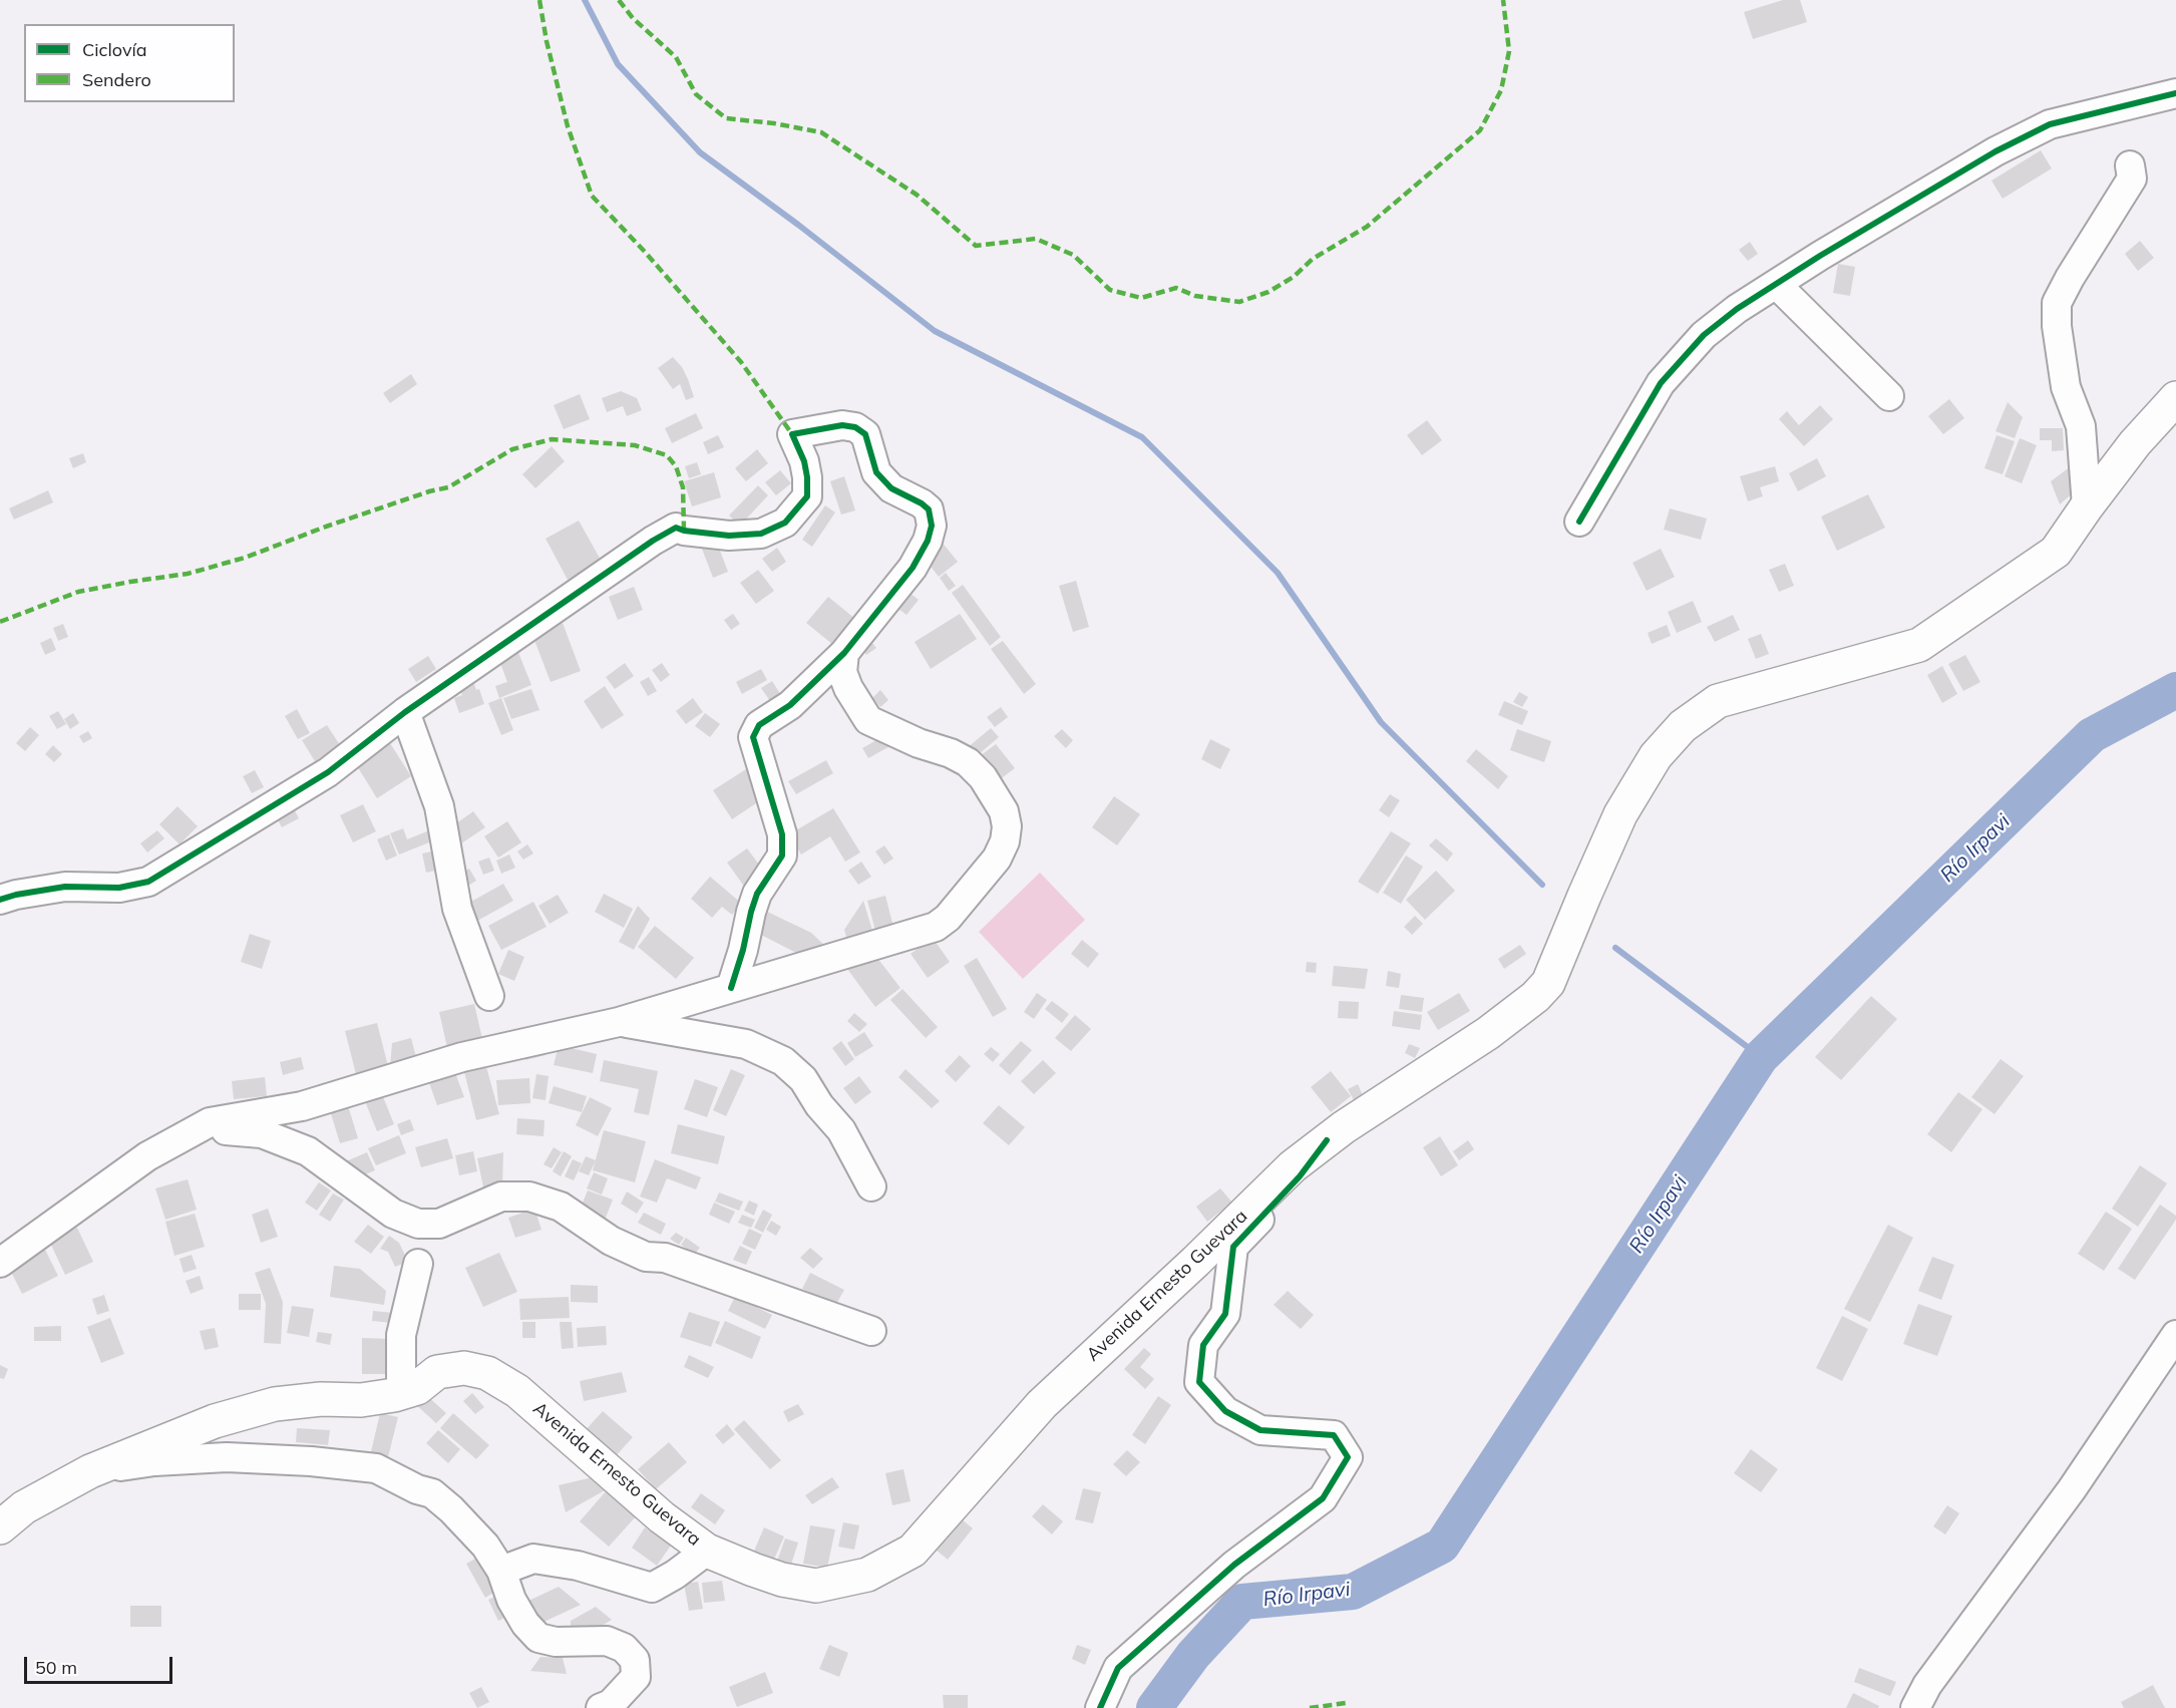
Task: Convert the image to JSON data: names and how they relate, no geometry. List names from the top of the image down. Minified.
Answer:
{"streets":{"main road":["Avenida Ernesto Guevara"]},"water":["Río Irpavi"],"legend":["Ciclovía","Sendero"],"scale_bar":"50 m"}
